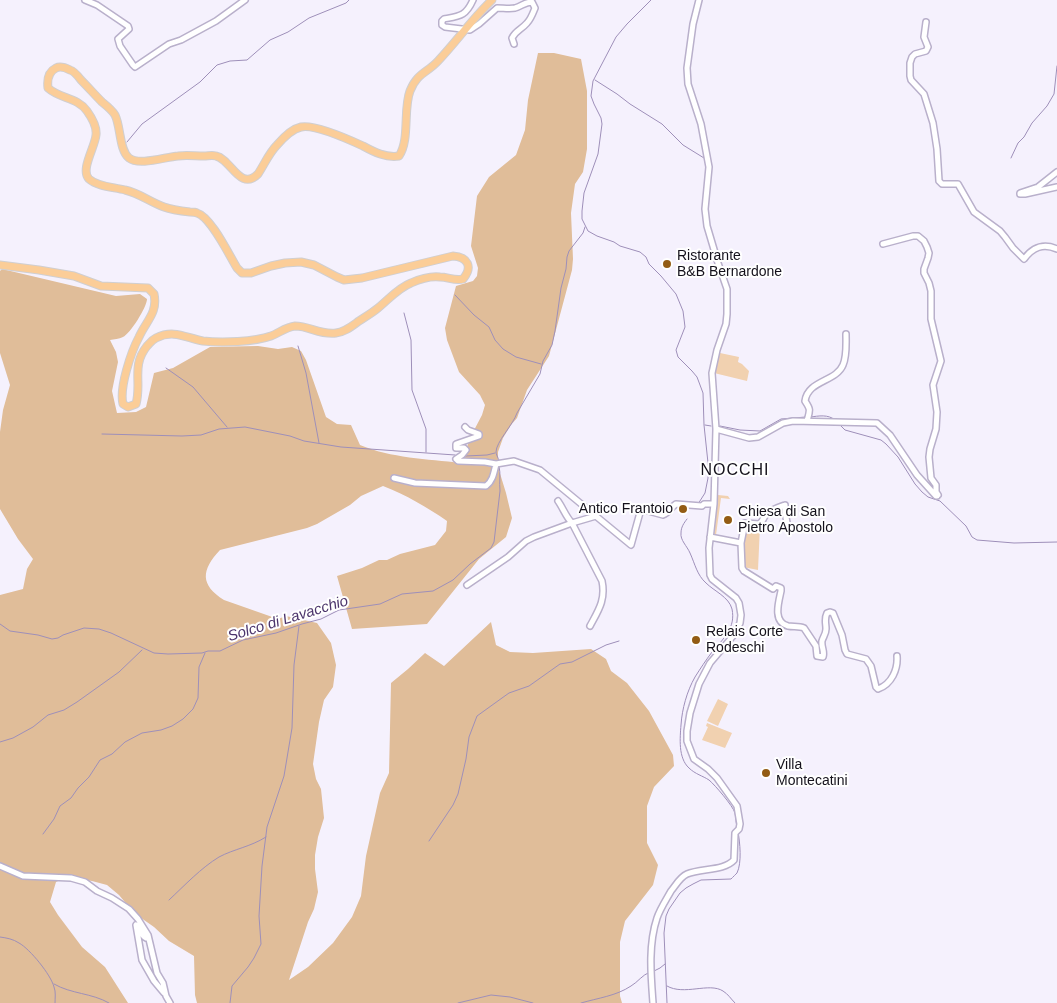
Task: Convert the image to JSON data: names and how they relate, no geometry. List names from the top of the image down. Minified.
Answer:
{"districts":["NOCCHI"],"water":["Solco di Lavacchio"],"places":["Ristorante B&B Bernardone","Antico Frantoio","Chiesa di San Pietro Apostolo","Relais Corte Rodeschi","Villa Montecatini"]}
